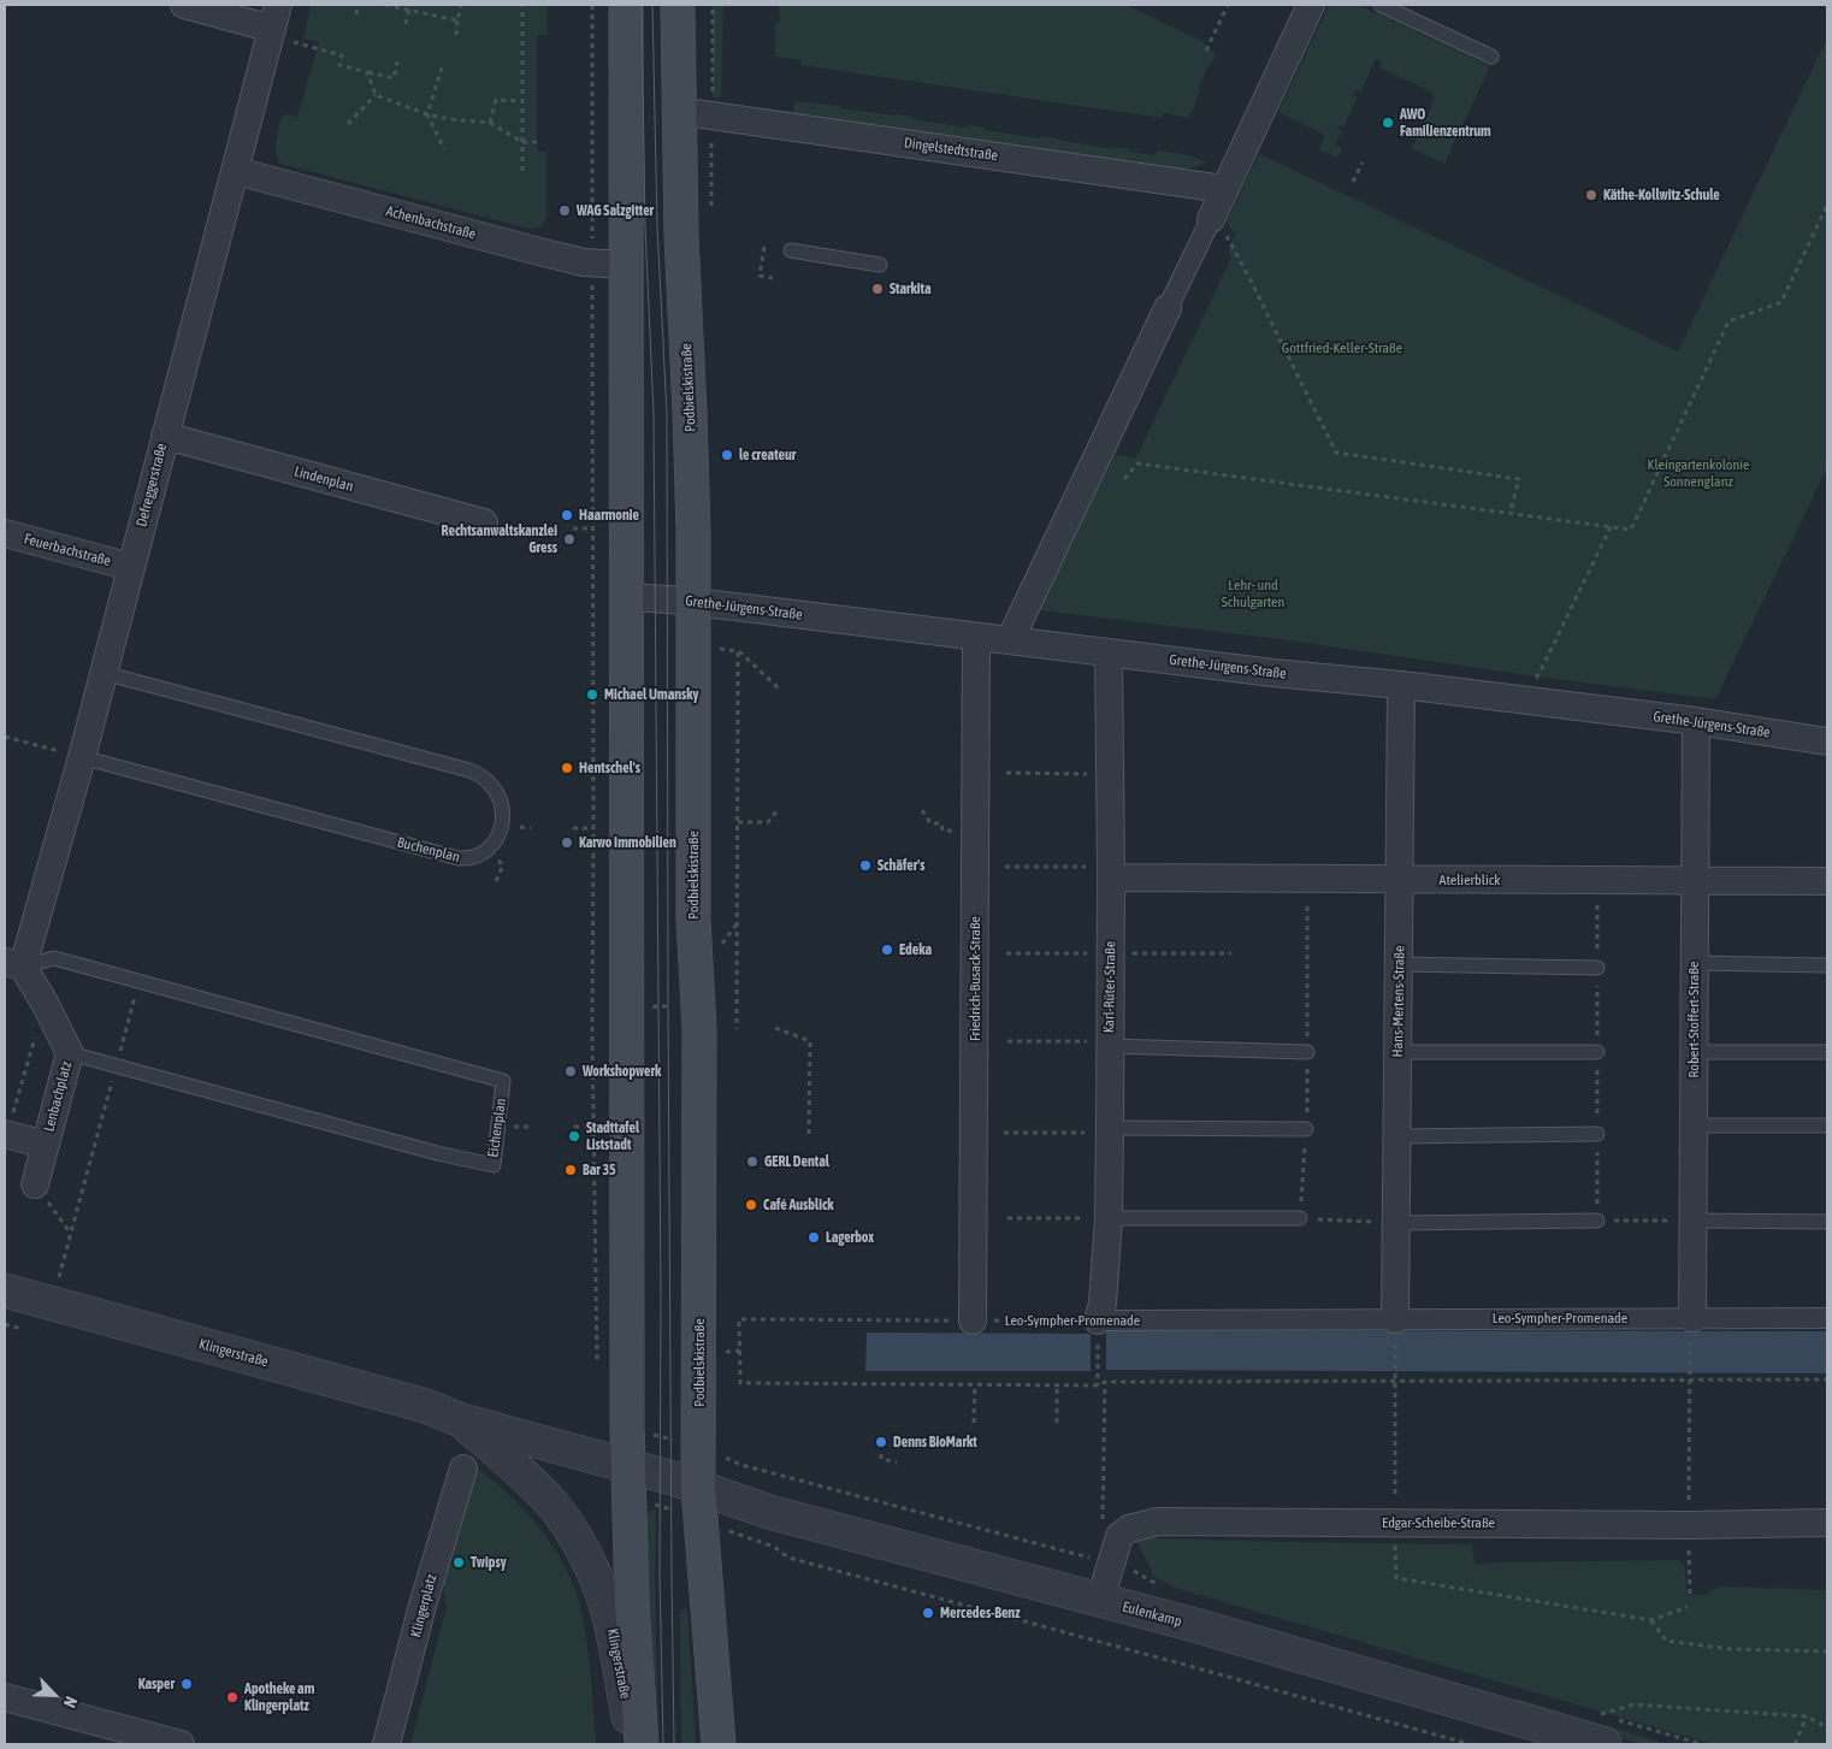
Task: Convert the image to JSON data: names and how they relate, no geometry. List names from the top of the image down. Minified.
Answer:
{"streets":{"main road":["Podbielskistraße"],"street":["Dingelstedtstraße","Achenbachstraße","Lindenplan","Defreggerstraße","Feuerbachstraße","Grethe-Jürgens-Straße","Atelierblick","Friedrich-Busack-Straße","Karl-Rüter-Straße","Hans-Mertens-Straße","Robert-Stoffert-Straße","Lenbachplatz","Leo-Sympher-Promenade","Klingerstraße","Edgar-Scheibe-Straße","Klingerplatz","Eulenkamp"],"lane":["Buchenplan","Eichenplan"]},"crossings":[["Dingelstedtstraße","Podbielskistraße"],["Achenbachstraße","Defreggerstraße"],["Podbielskistraße","Grethe-Jürgens-Straße"],["Podbielskistraße","Klingerstraße"],["Podbielskistraße","Eulenkamp"],["Lindenplan","Defreggerstraße"],["Defreggerstraße","Feuerbachstraße"],["Defreggerstraße","Buchenplan"],["Defreggerstraße","Lenbachplatz"],["Defreggerstraße","Eichenplan"],["Grethe-Jürgens-Straße","Friedrich-Busack-Straße"],["Grethe-Jürgens-Straße","Karl-Rüter-Straße"],["Grethe-Jürgens-Straße","Hans-Mertens-Straße"],["Grethe-Jürgens-Straße","Robert-Stoffert-Straße"],["Atelierblick","Karl-Rüter-Straße"],["Atelierblick","Hans-Mertens-Straße"],["Atelierblick","Robert-Stoffert-Straße"],["Friedrich-Busack-Straße","Leo-Sympher-Promenade"],["Karl-Rüter-Straße","Leo-Sympher-Promenade"],["Hans-Mertens-Straße","Leo-Sympher-Promenade"],["Robert-Stoffert-Straße","Leo-Sympher-Promenade"],["Lenbachplatz","Eichenplan"],["Klingerstraße","Eulenkamp"],["Edgar-Scheibe-Straße","Eulenkamp"]],"parks":["Gottfried-Keller-Straße","Kleingartenkolonie Sonnenglanz","Lehr- und Schulgarten"],"places":["AWO Familienzentrum","Käthe-Kollwitz-Schule","WAG Salzgitter","Starkita","le createur","Haarmonie","Rechtsanwaltskanzlei Gress","Michael Umansky","Hentschel's","Karwo Immobilien","Schäfer's","Edeka","Workshopwerk","Stadttafel Liststadt","GERL Dental","Bar 35","Café Ausblick","Lagerbox","Denns BioMarkt","Twipsy","Mercedes-Benz","Kasper","Apotheke am Klingerplatz"],"north":"bottom right"}
